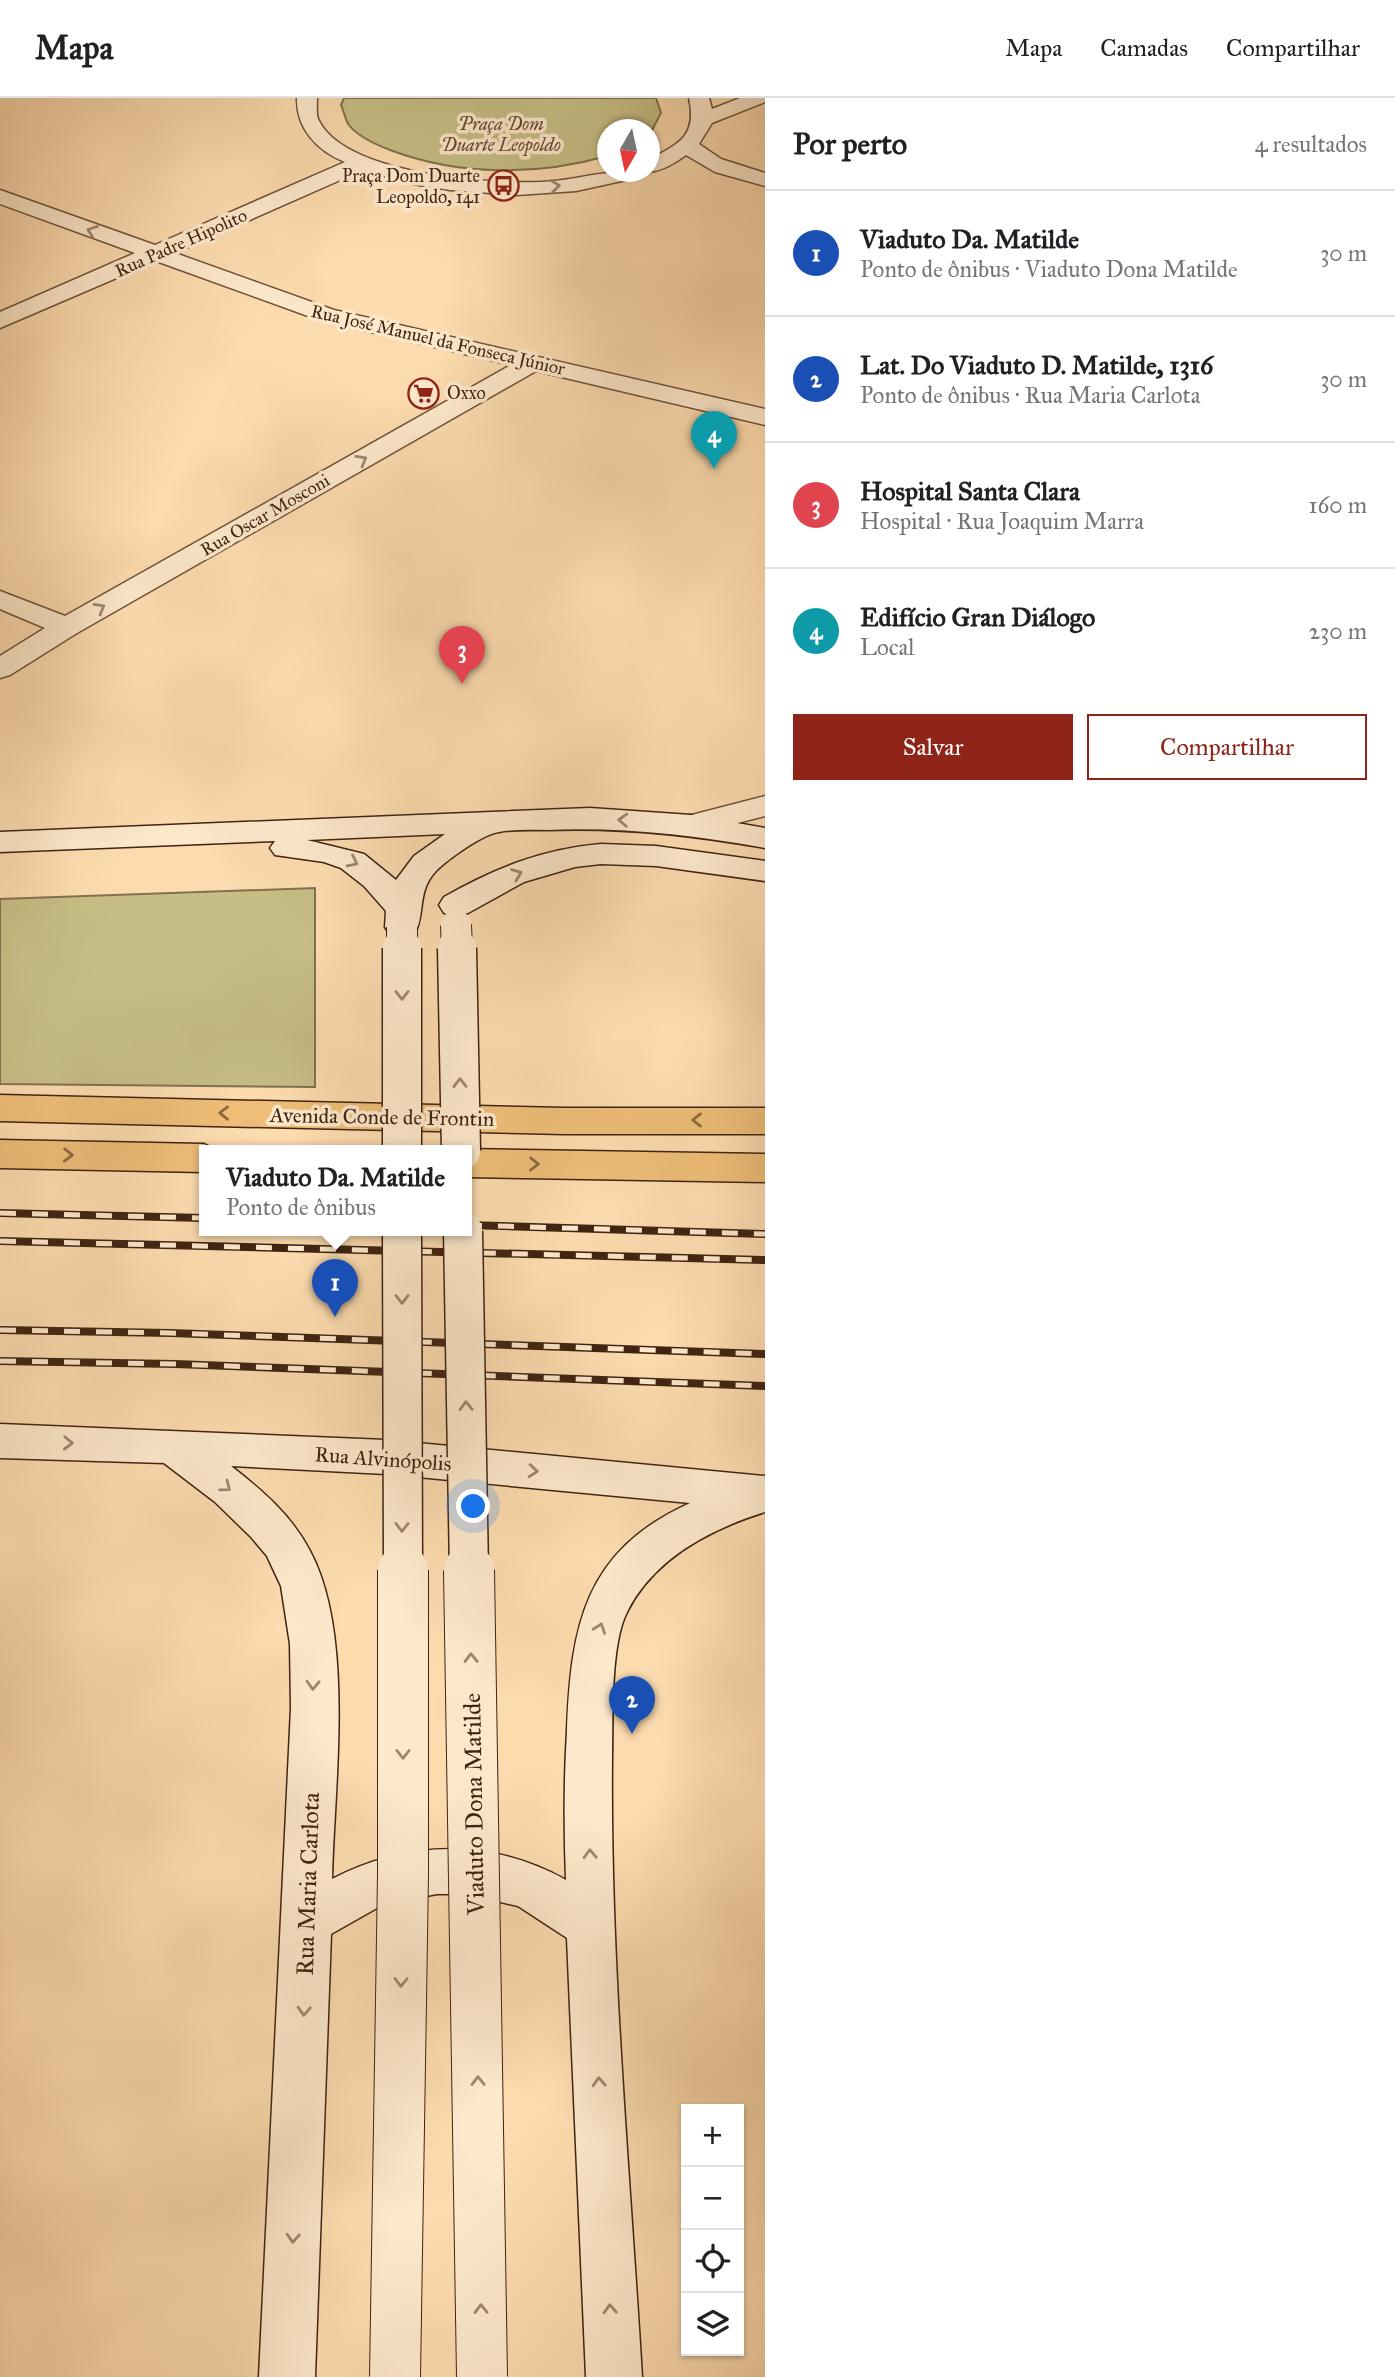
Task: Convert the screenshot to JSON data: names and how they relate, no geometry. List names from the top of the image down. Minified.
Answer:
{"streets":{"highway":["Avenida Conde de Frontin"],"street":["Rua Padre Hipolito","Rua José Manuel da Fonseca Júnior","Rua Oscar Mosconi","Rua Alvinópolis","Viaduto Dona Matilde","Rua Maria Carlota"]},"crossings":[["Rua Padre Hipolito","Rua José Manuel da Fonseca Júnior"],["Rua José Manuel da Fonseca Júnior","Rua Oscar Mosconi"],["Rua Alvinópolis","Rua Maria Carlota"]],"one_way":["Rua Oscar Mosconi","Rua Alvinópolis"],"parks":["Praça Dom Duarte Leopoldo"],"places":{"bus stop":["Praça Dom Duarte Leopoldo, 141"],"supermarket":["Oxxo"]},"north":"bottom","page":{"header":"Mapa","nav":["Mapa","Camadas","Compartilhar"],"heading":["Por perto","4 resultados"],"list":[{"mark":"1","name":"Viaduto Da. Matilde","note":"Ponto de ônibus · Viaduto Dona Matilde","value":"30 m"},{"mark":"2","name":"Lat. Do Viaduto D. Matilde, 1316","note":"Ponto de ônibus · Rua Maria Carlota","value":"30 m"},{"mark":"3","name":"Hospital Santa Clara","note":"Hospital · Rua Joaquim Marra","value":"160 m"},{"mark":"4","name":"Edifício Gran Diálogo","note":"Local","value":"230 m"}],"pins":["4","3","1","2"],"buttons":["Salvar","Compartilhar"],"popup":["Viaduto Da. Matilde","Ponto de ônibus"],"map_buttons":["+","−"]}}
